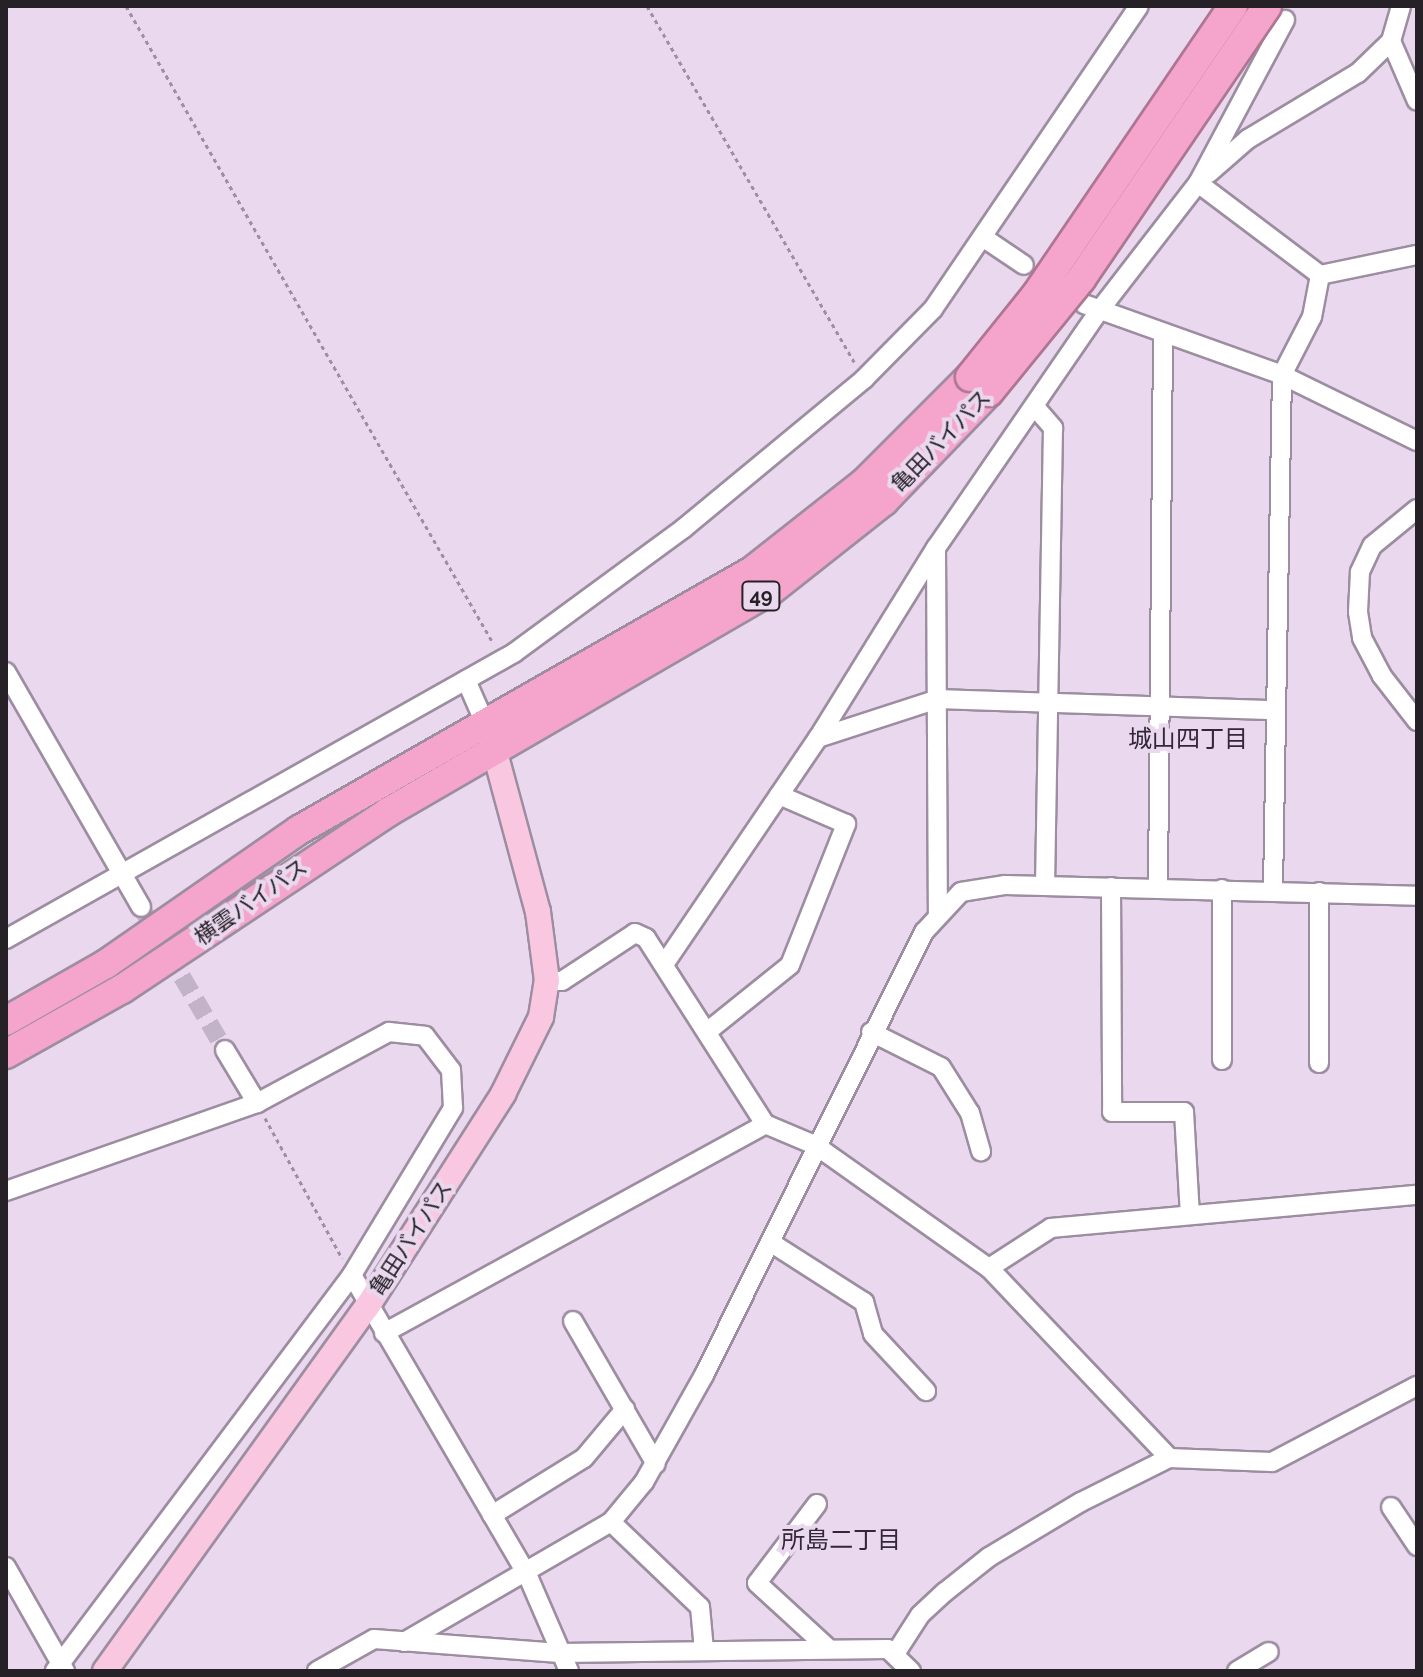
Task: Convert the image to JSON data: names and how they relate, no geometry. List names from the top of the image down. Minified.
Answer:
{"streets":{"highway":["亀田バイパス","49","横雲バイパス"]},"crossings":[["亀田バイパス","横雲バイパス"]],"districts":["城山四丁目","所島二丁目"]}
